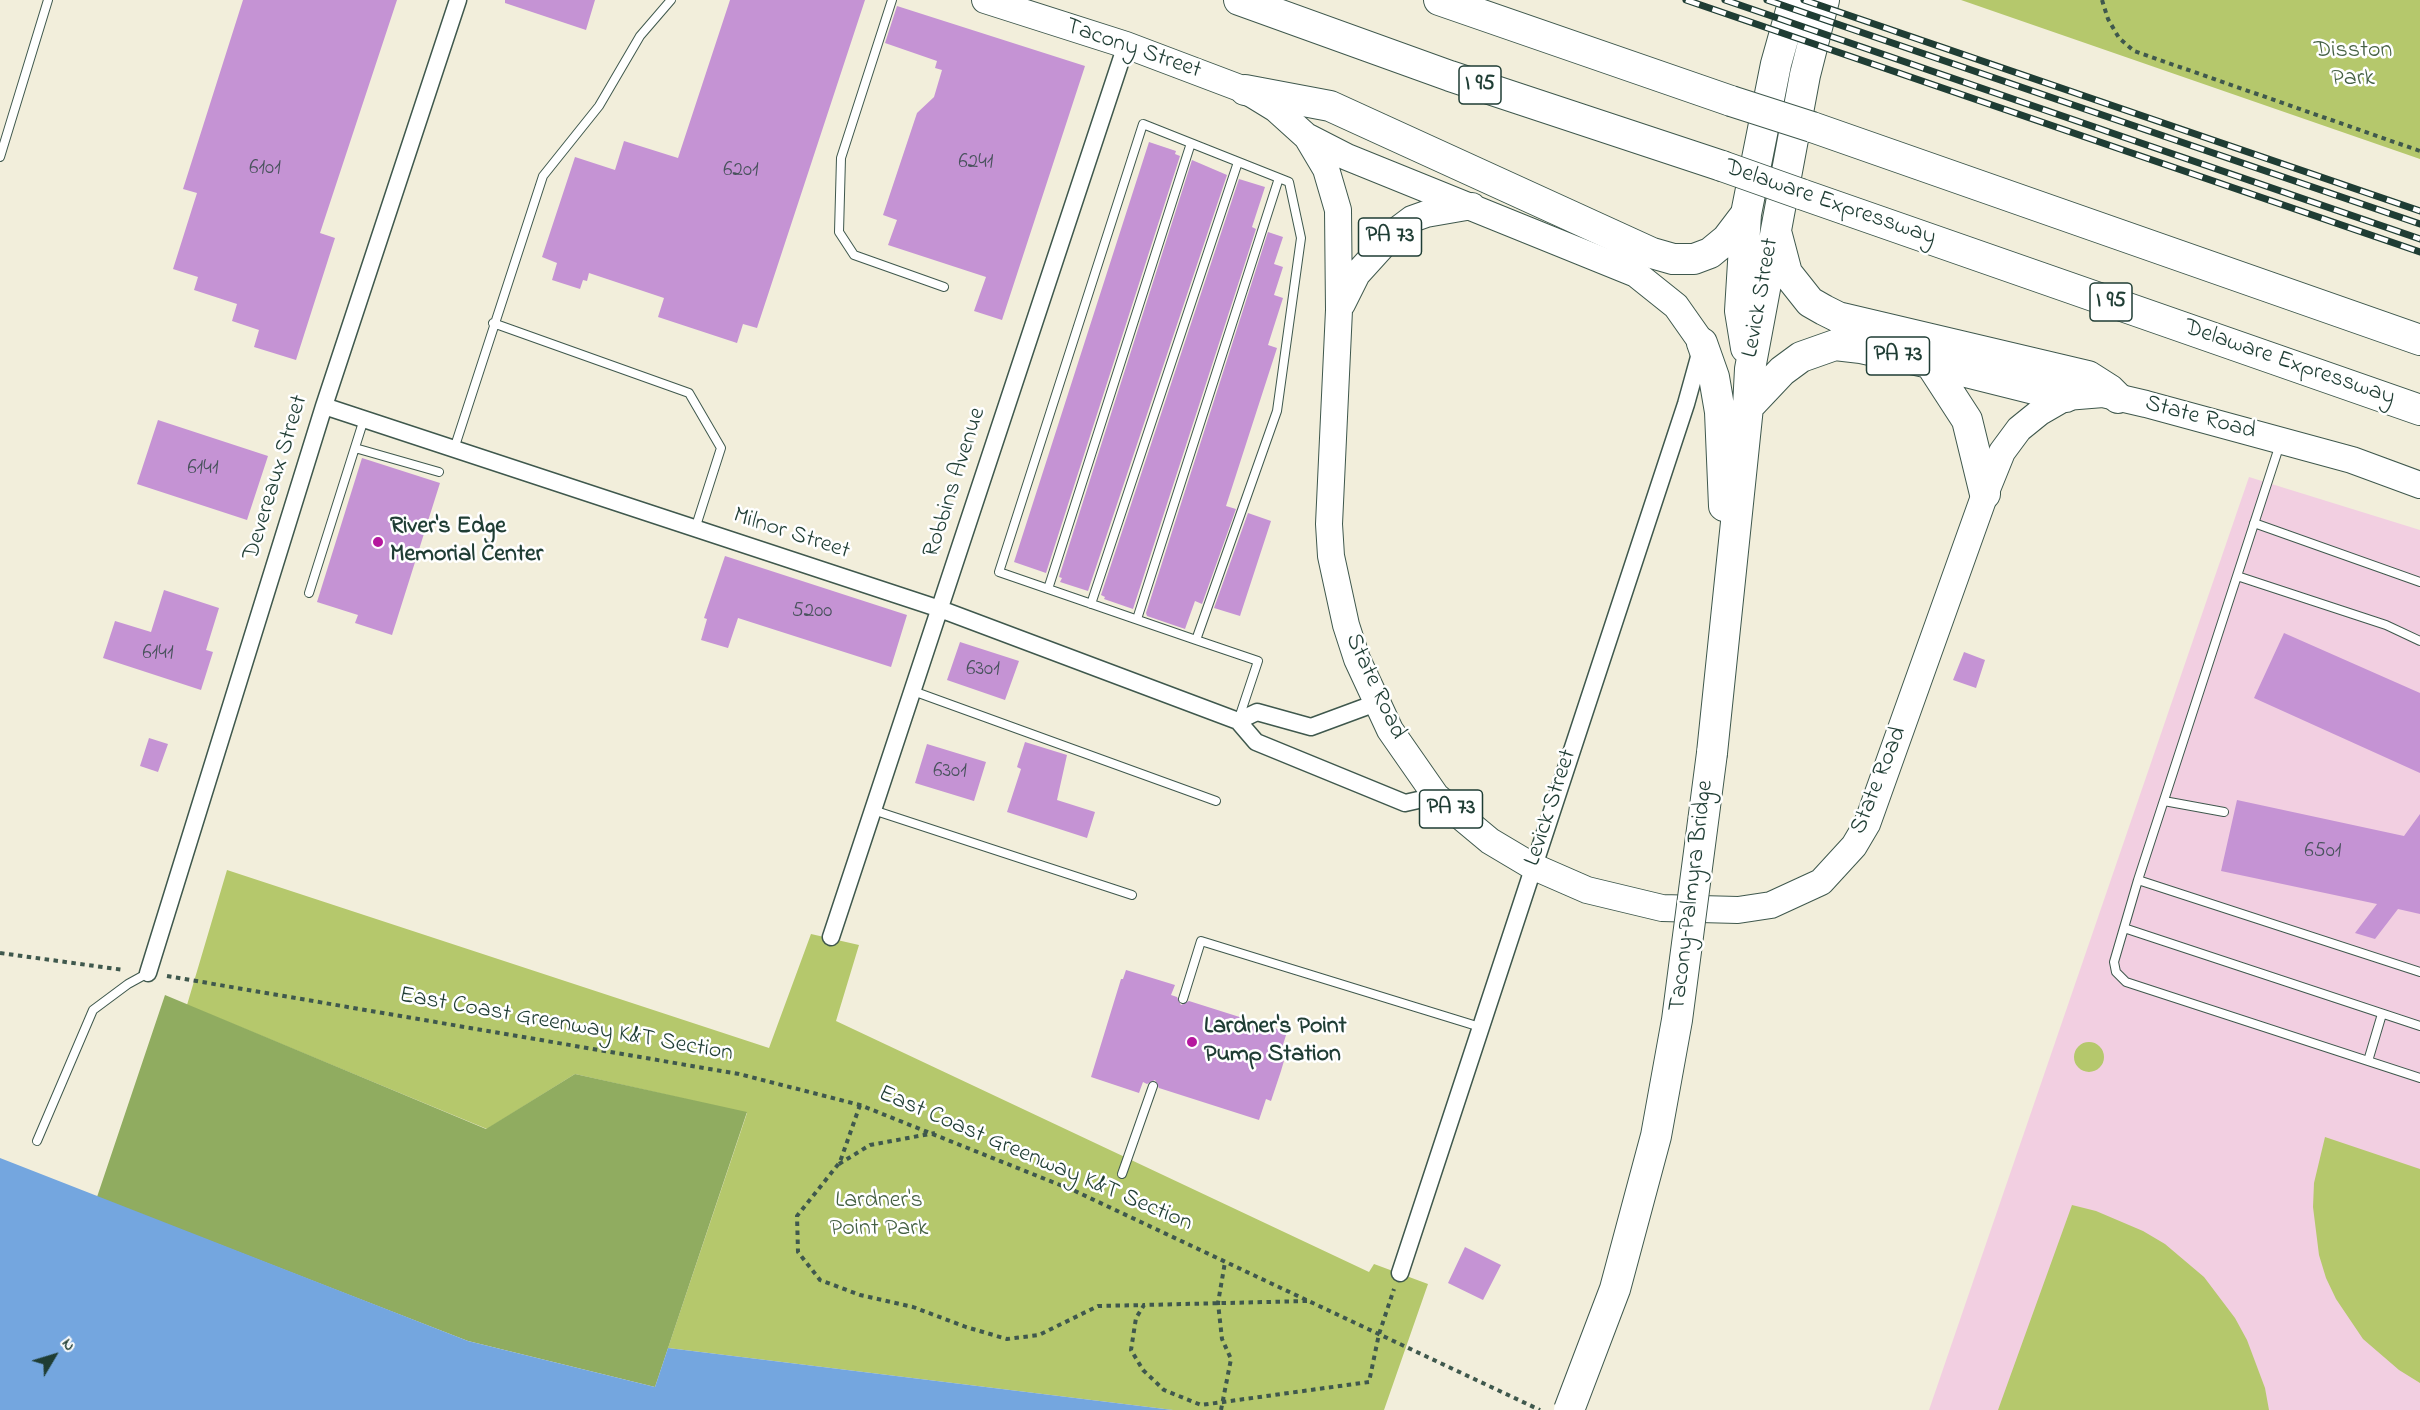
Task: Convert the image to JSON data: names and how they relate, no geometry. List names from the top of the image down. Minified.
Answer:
{"streets":{"highway":["I 95","Delaware Expressway","PA 73","Levick Street","Tacony–Palmyra Bridge"],"main road":["Tacony Street","State Road"],"street":["Devereaux Street","Robbins Avenue","Milnor Street"],"path":["East Coast Greenway K&T Section"]},"crossings":[["Tacony Street","State Road"],["Tacony Street","Robbins Avenue"],["PA 73","State Road"],["PA 73","Tacony–Palmyra Bridge"],["Levick Street","State Road"],["Levick Street","Tacony–Palmyra Bridge"],["State Road","Milnor Street"],["Devereaux Street","Milnor Street"],["Robbins Avenue","Milnor Street"]],"parks":["Disston Park","Lardner's Point Park"],"places":["River's Edge Memorial Center","Lardner's Point Pump Station"],"house_numbers":["6241","6101","6201","6141","5200","6141","6301","6301","6501"],"north":"top right"}
